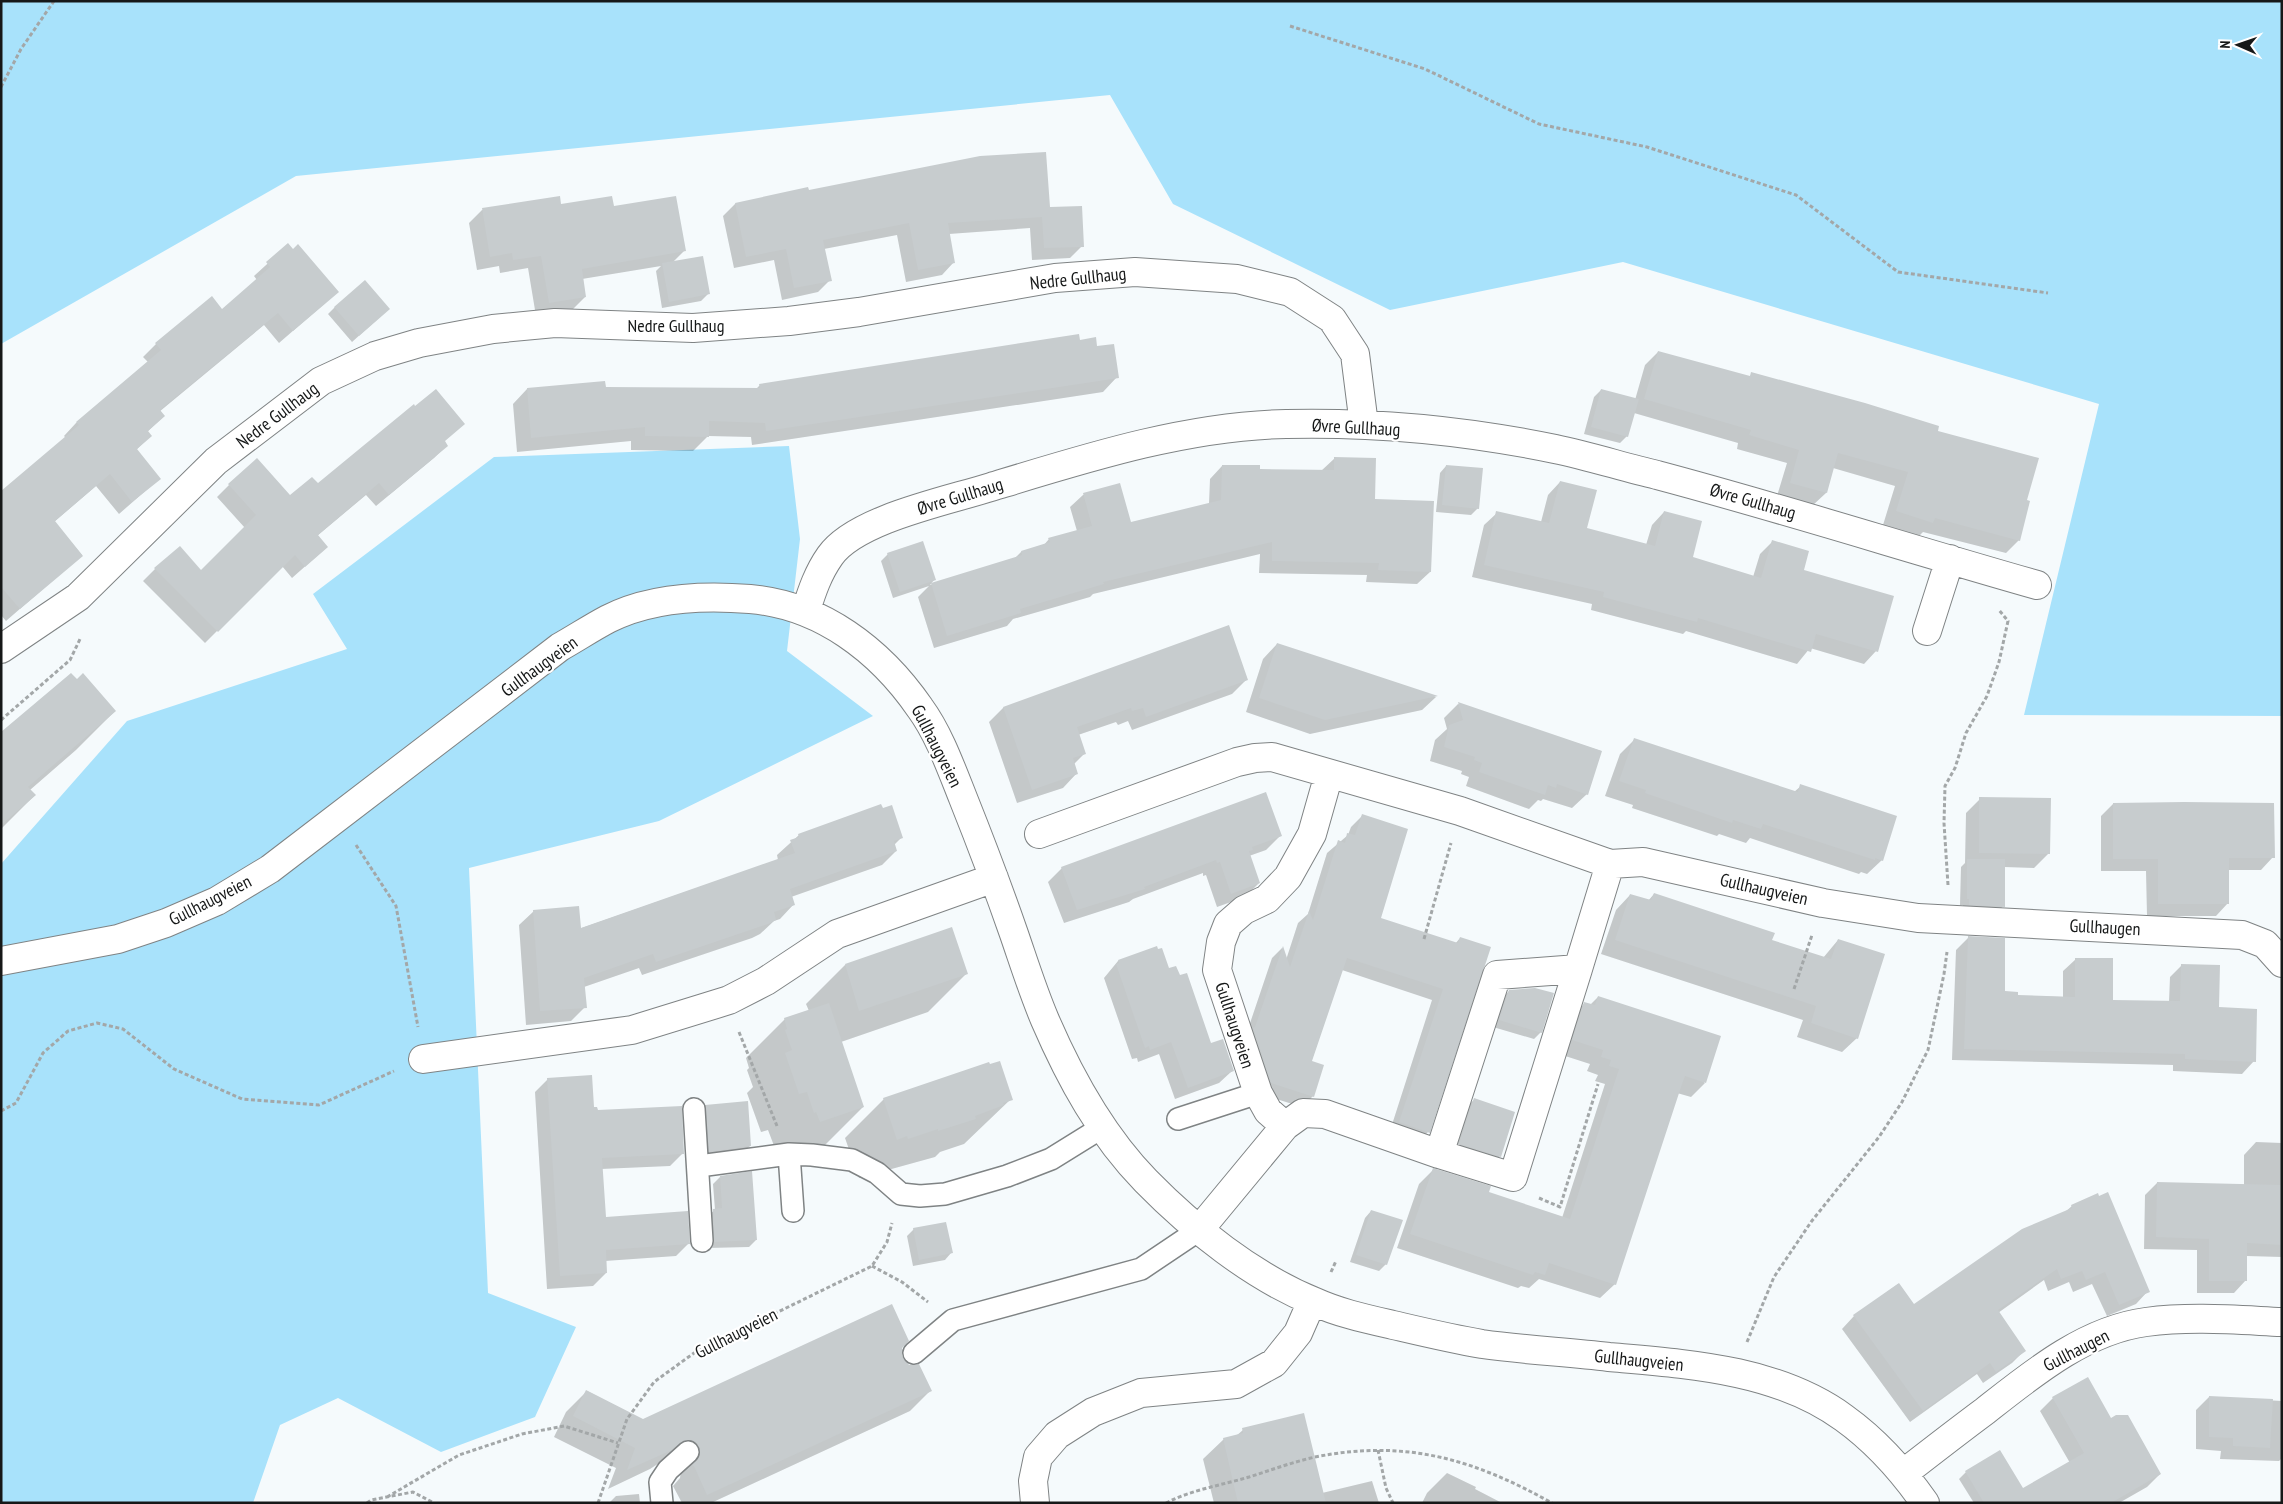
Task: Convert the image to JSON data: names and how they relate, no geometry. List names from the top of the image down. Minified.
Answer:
{"streets":{"street":["Nedre Gullhaug","Øvre Gullhaug","Gullhaugveien","Gullhaugen"]},"crossings":[["Nedre Gullhaug","Øvre Gullhaug"],["Øvre Gullhaug","Gullhaugveien"],["Gullhaugveien","Gullhaugen"]],"north":"left"}
